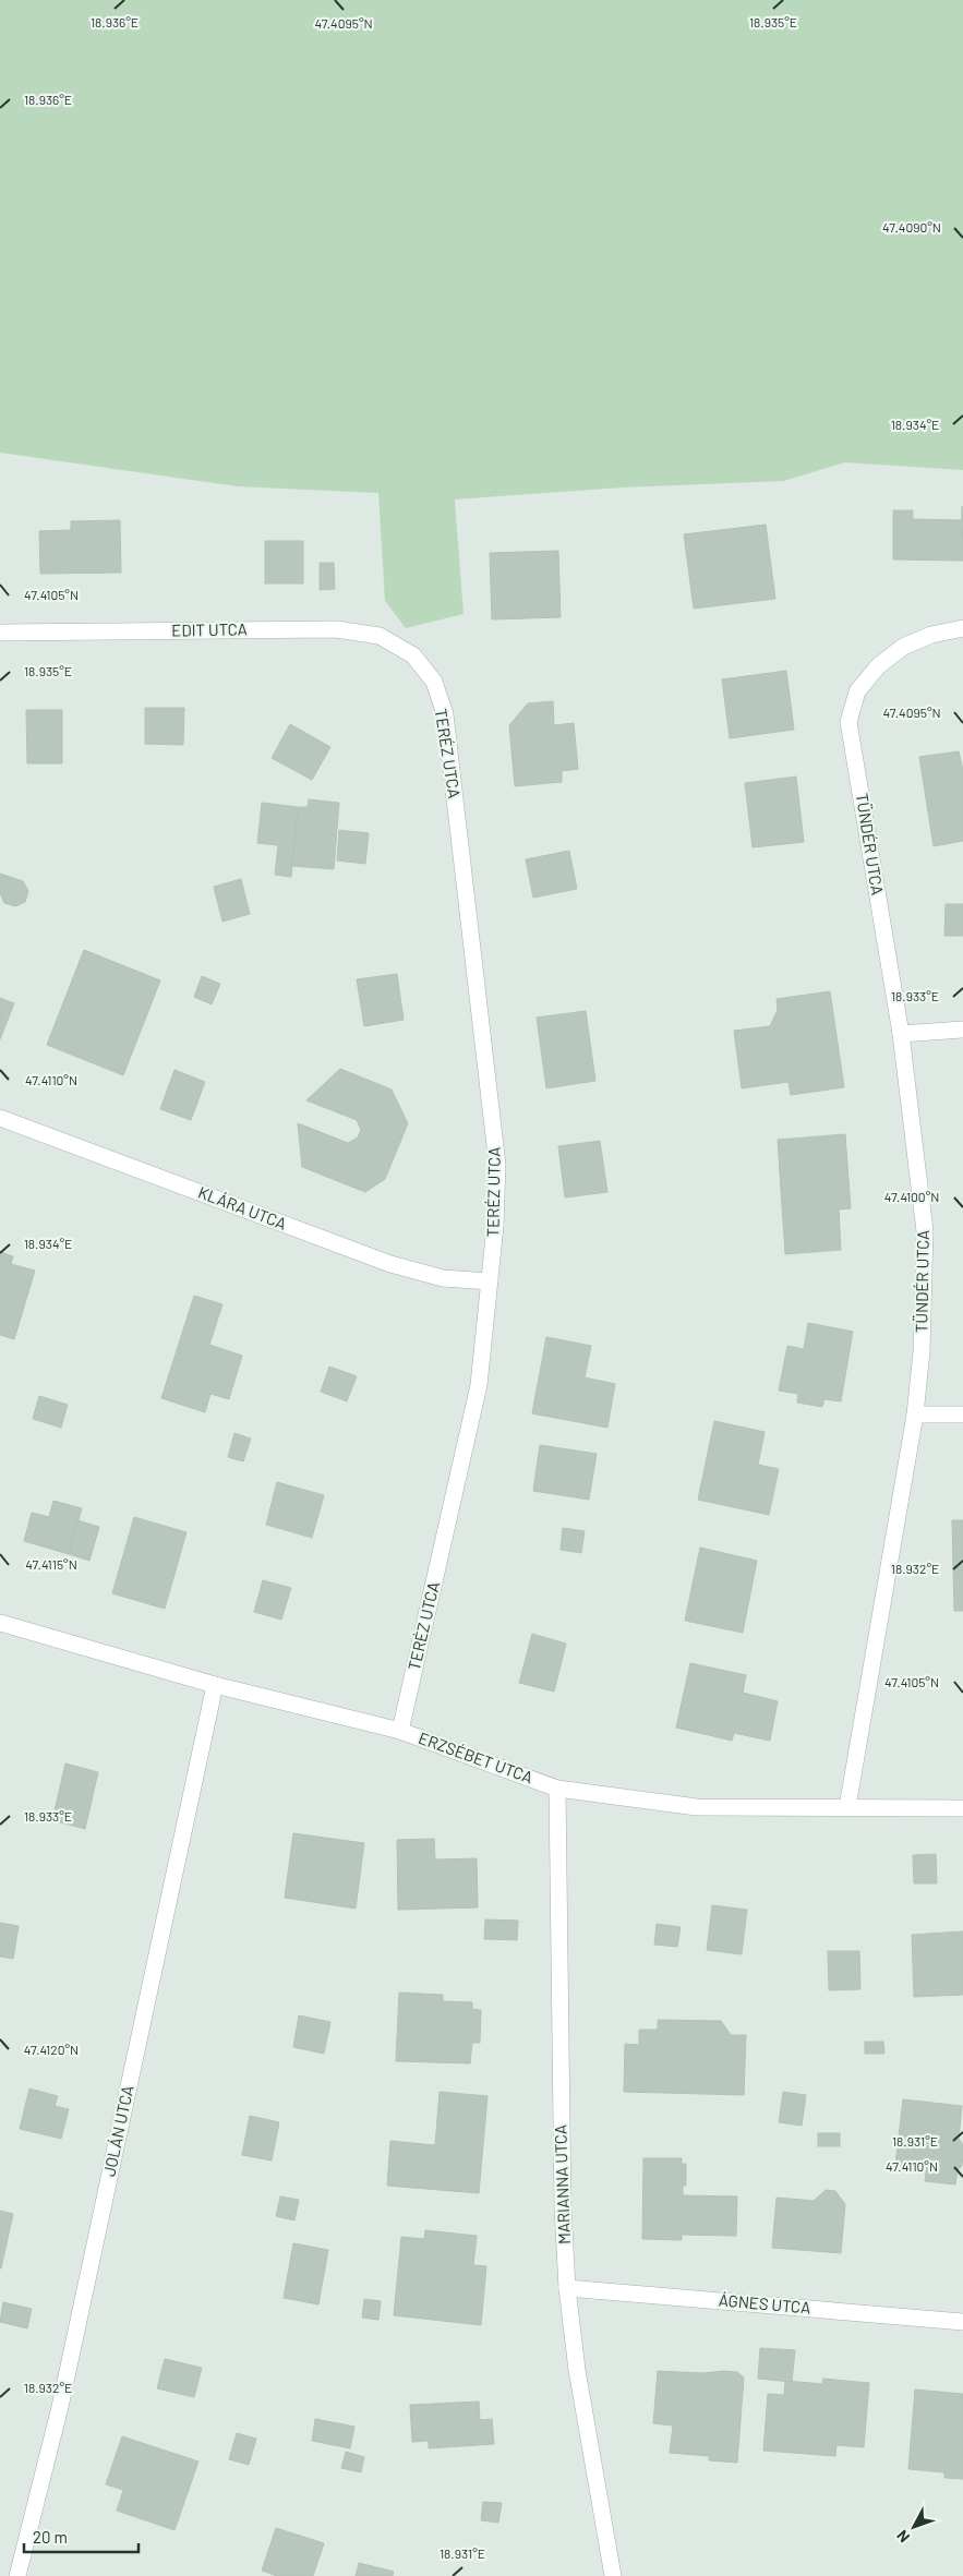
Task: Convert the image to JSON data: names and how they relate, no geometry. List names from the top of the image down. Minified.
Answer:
{"streets":{"street":["EDIT UTCA","TERÉZ UTCA","TÜNDÉR UTCA","KLÁRA UTCA","ERZSÉBET UTCA","JOLÁN UTCA","MARIANNA UTCA","ÁGNES UTCA"]},"crossings":[["EDIT UTCA","TERÉZ UTCA"],["TERÉZ UTCA","KLÁRA UTCA"],["TERÉZ UTCA","ERZSÉBET UTCA"],["TÜNDÉR UTCA","ERZSÉBET UTCA"],["ERZSÉBET UTCA","JOLÁN UTCA"],["ERZSÉBET UTCA","MARIANNA UTCA"],["MARIANNA UTCA","ÁGNES UTCA"]],"scale_bar":"20 m","north":"bottom left","coordinates":["18.936°E","18.935°E","47.4095°N","47.4090°N","18.934°E","47.4105°N","18.933°E","47.4110°N","47.4100°N","47.4115°N","18.932°E","47.4120°N","18.931°E"]}
